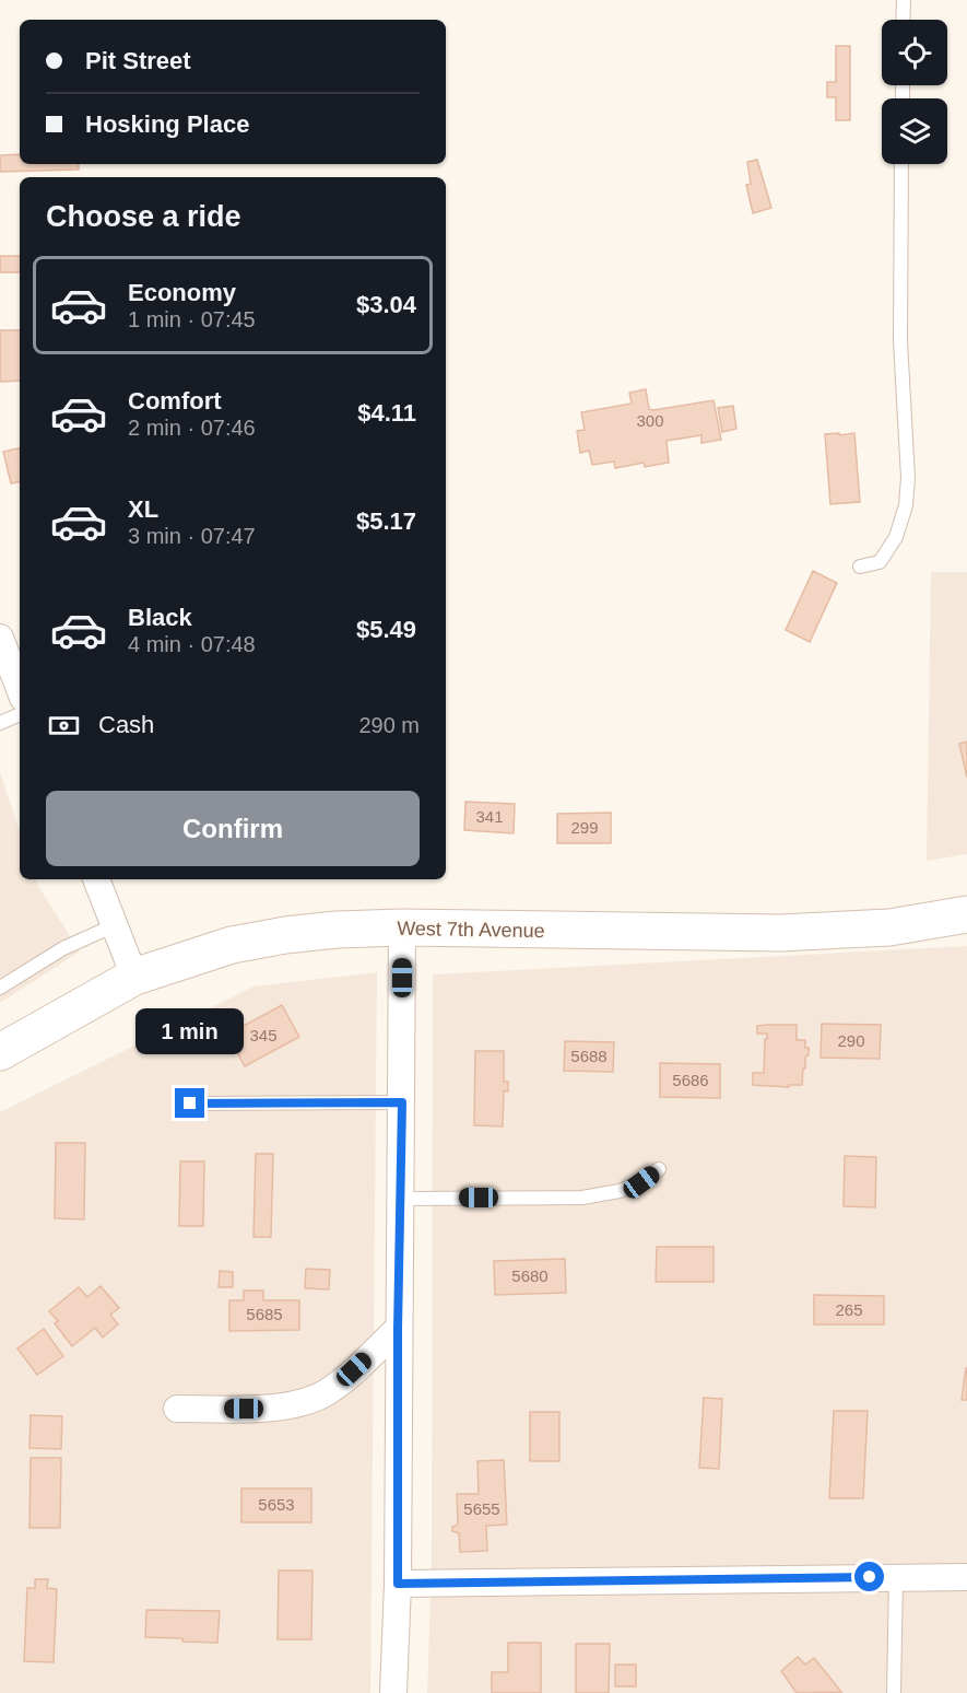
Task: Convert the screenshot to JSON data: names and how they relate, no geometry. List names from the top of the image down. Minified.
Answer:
{"streets":{"main road":["West 7th Avenue"]},"house_numbers":["300","341","299","345","290","5688","5686","5680","265","5685","5653","5655"],"page":{"banner":["Pit Street","Hosking Place"],"heading":"Choose a ride","list":[{"name":"Economy","note":"1 min · 07:45","value":"$3.04"},{"name":"Comfort","note":"2 min · 07:46","value":"$4.11"},{"name":"XL","note":"3 min · 07:47","value":"$5.17"},{"name":"Black","note":"4 min · 07:48","value":"$5.49"}],"pay":["Cash","290 m"],"buttons":"Confirm","bubble":"1 min"}}
